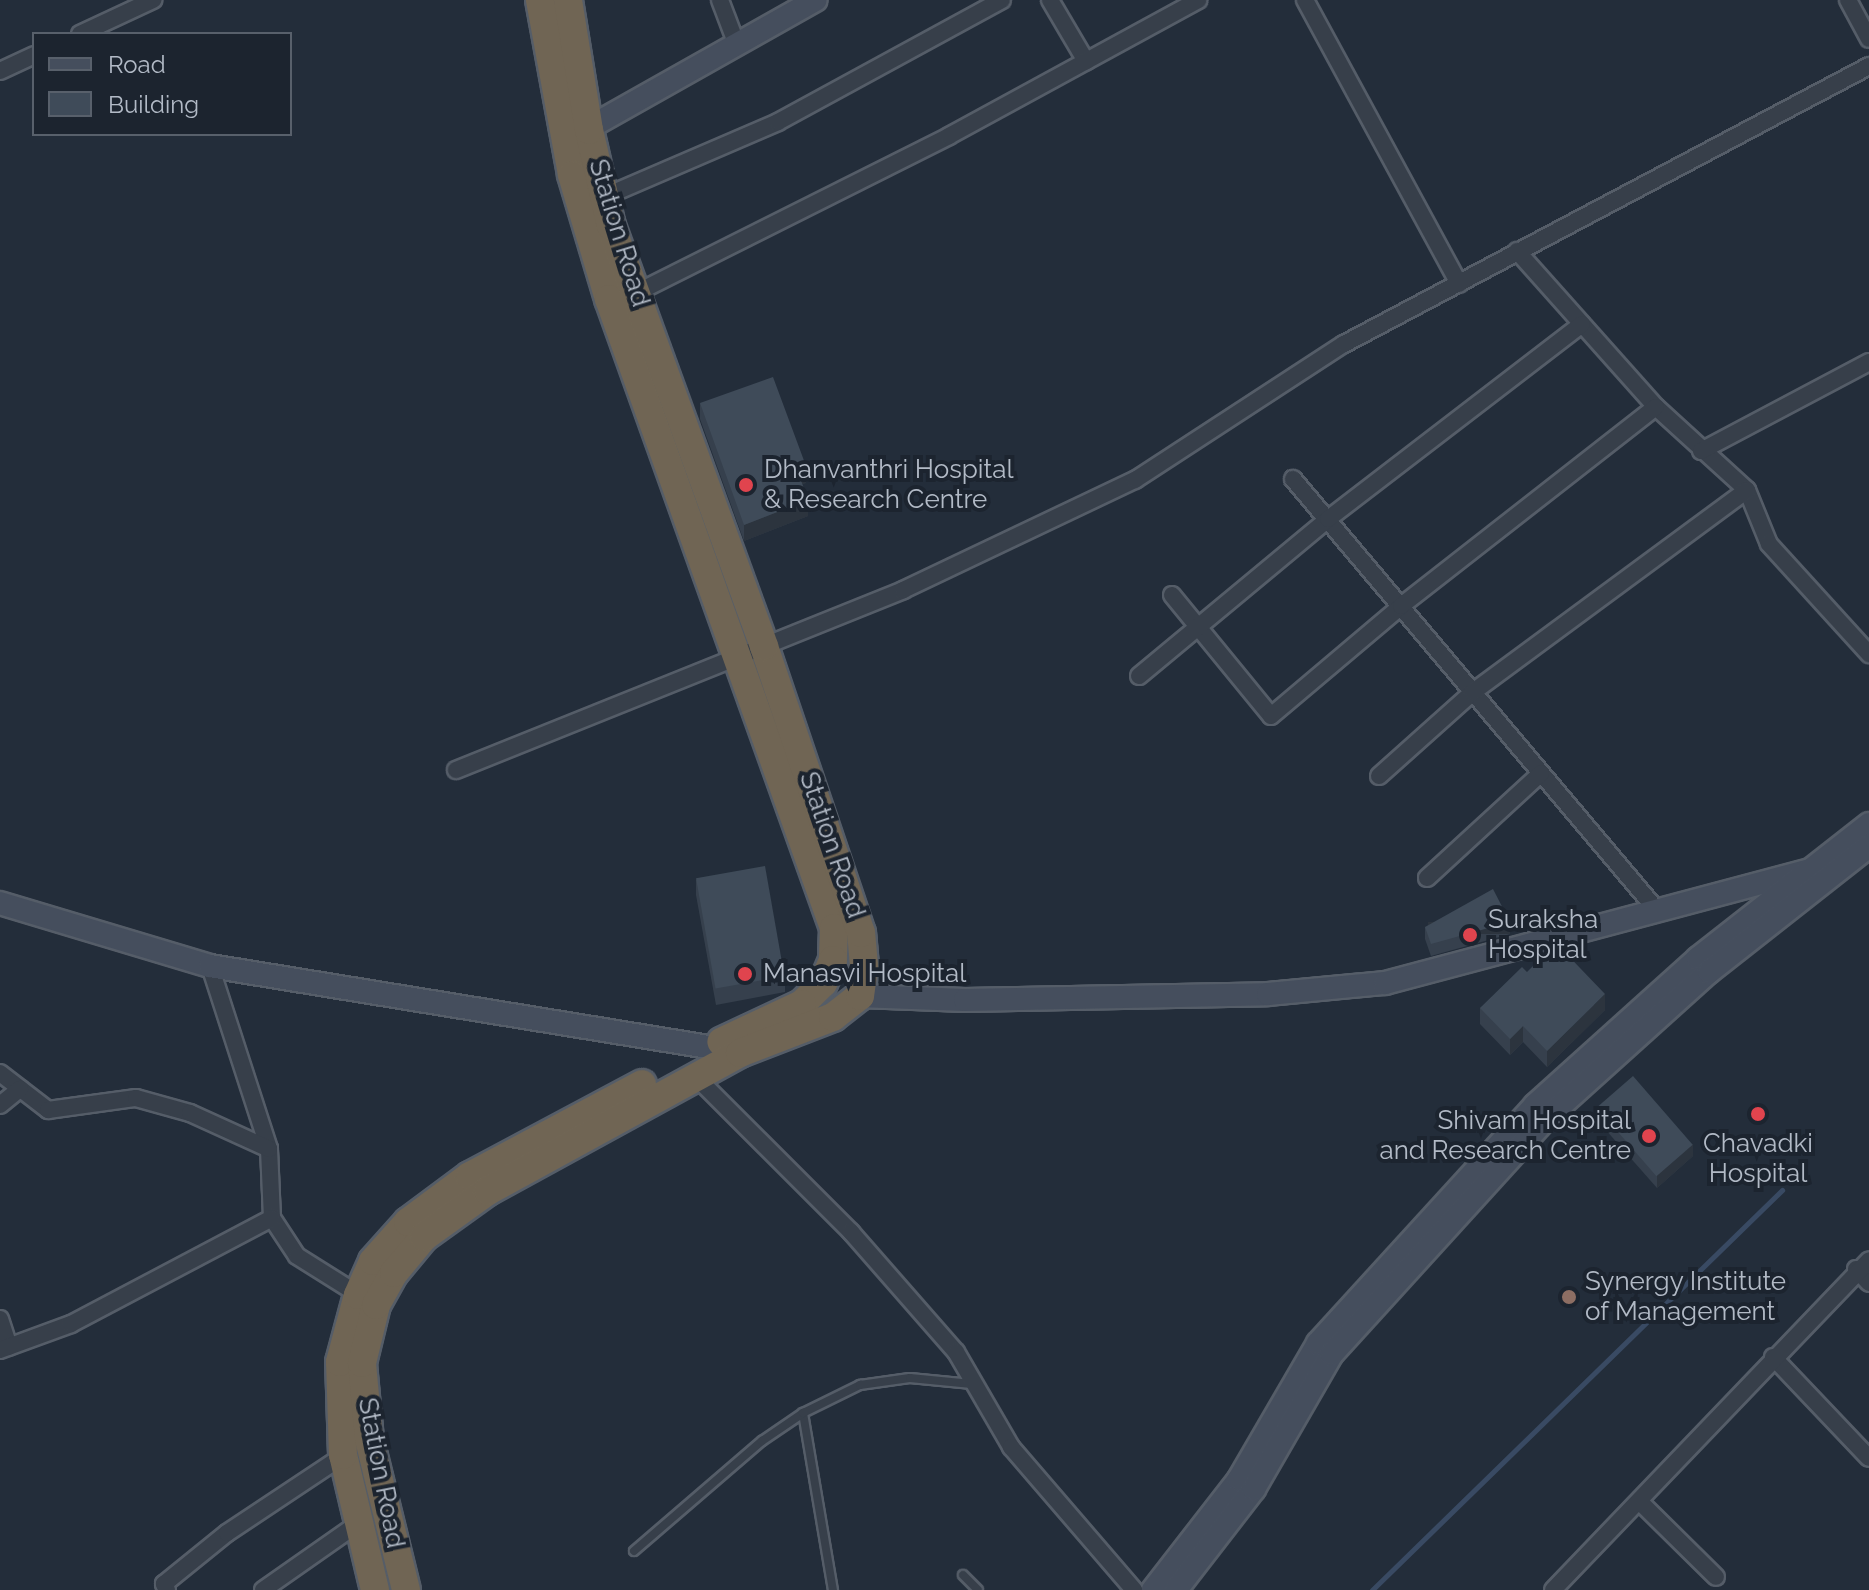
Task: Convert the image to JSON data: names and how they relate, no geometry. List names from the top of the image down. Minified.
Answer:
{"streets":{"highway":["Station Road"]},"places":["Dhanvanthri Hospital & Research Centre","Suraksha Hospital","Manasvi Hospital","Chavadki Hospital","Shivam Hospital and Research Centre","Synergy Institute of Management"],"legend":["Road","Building"]}
